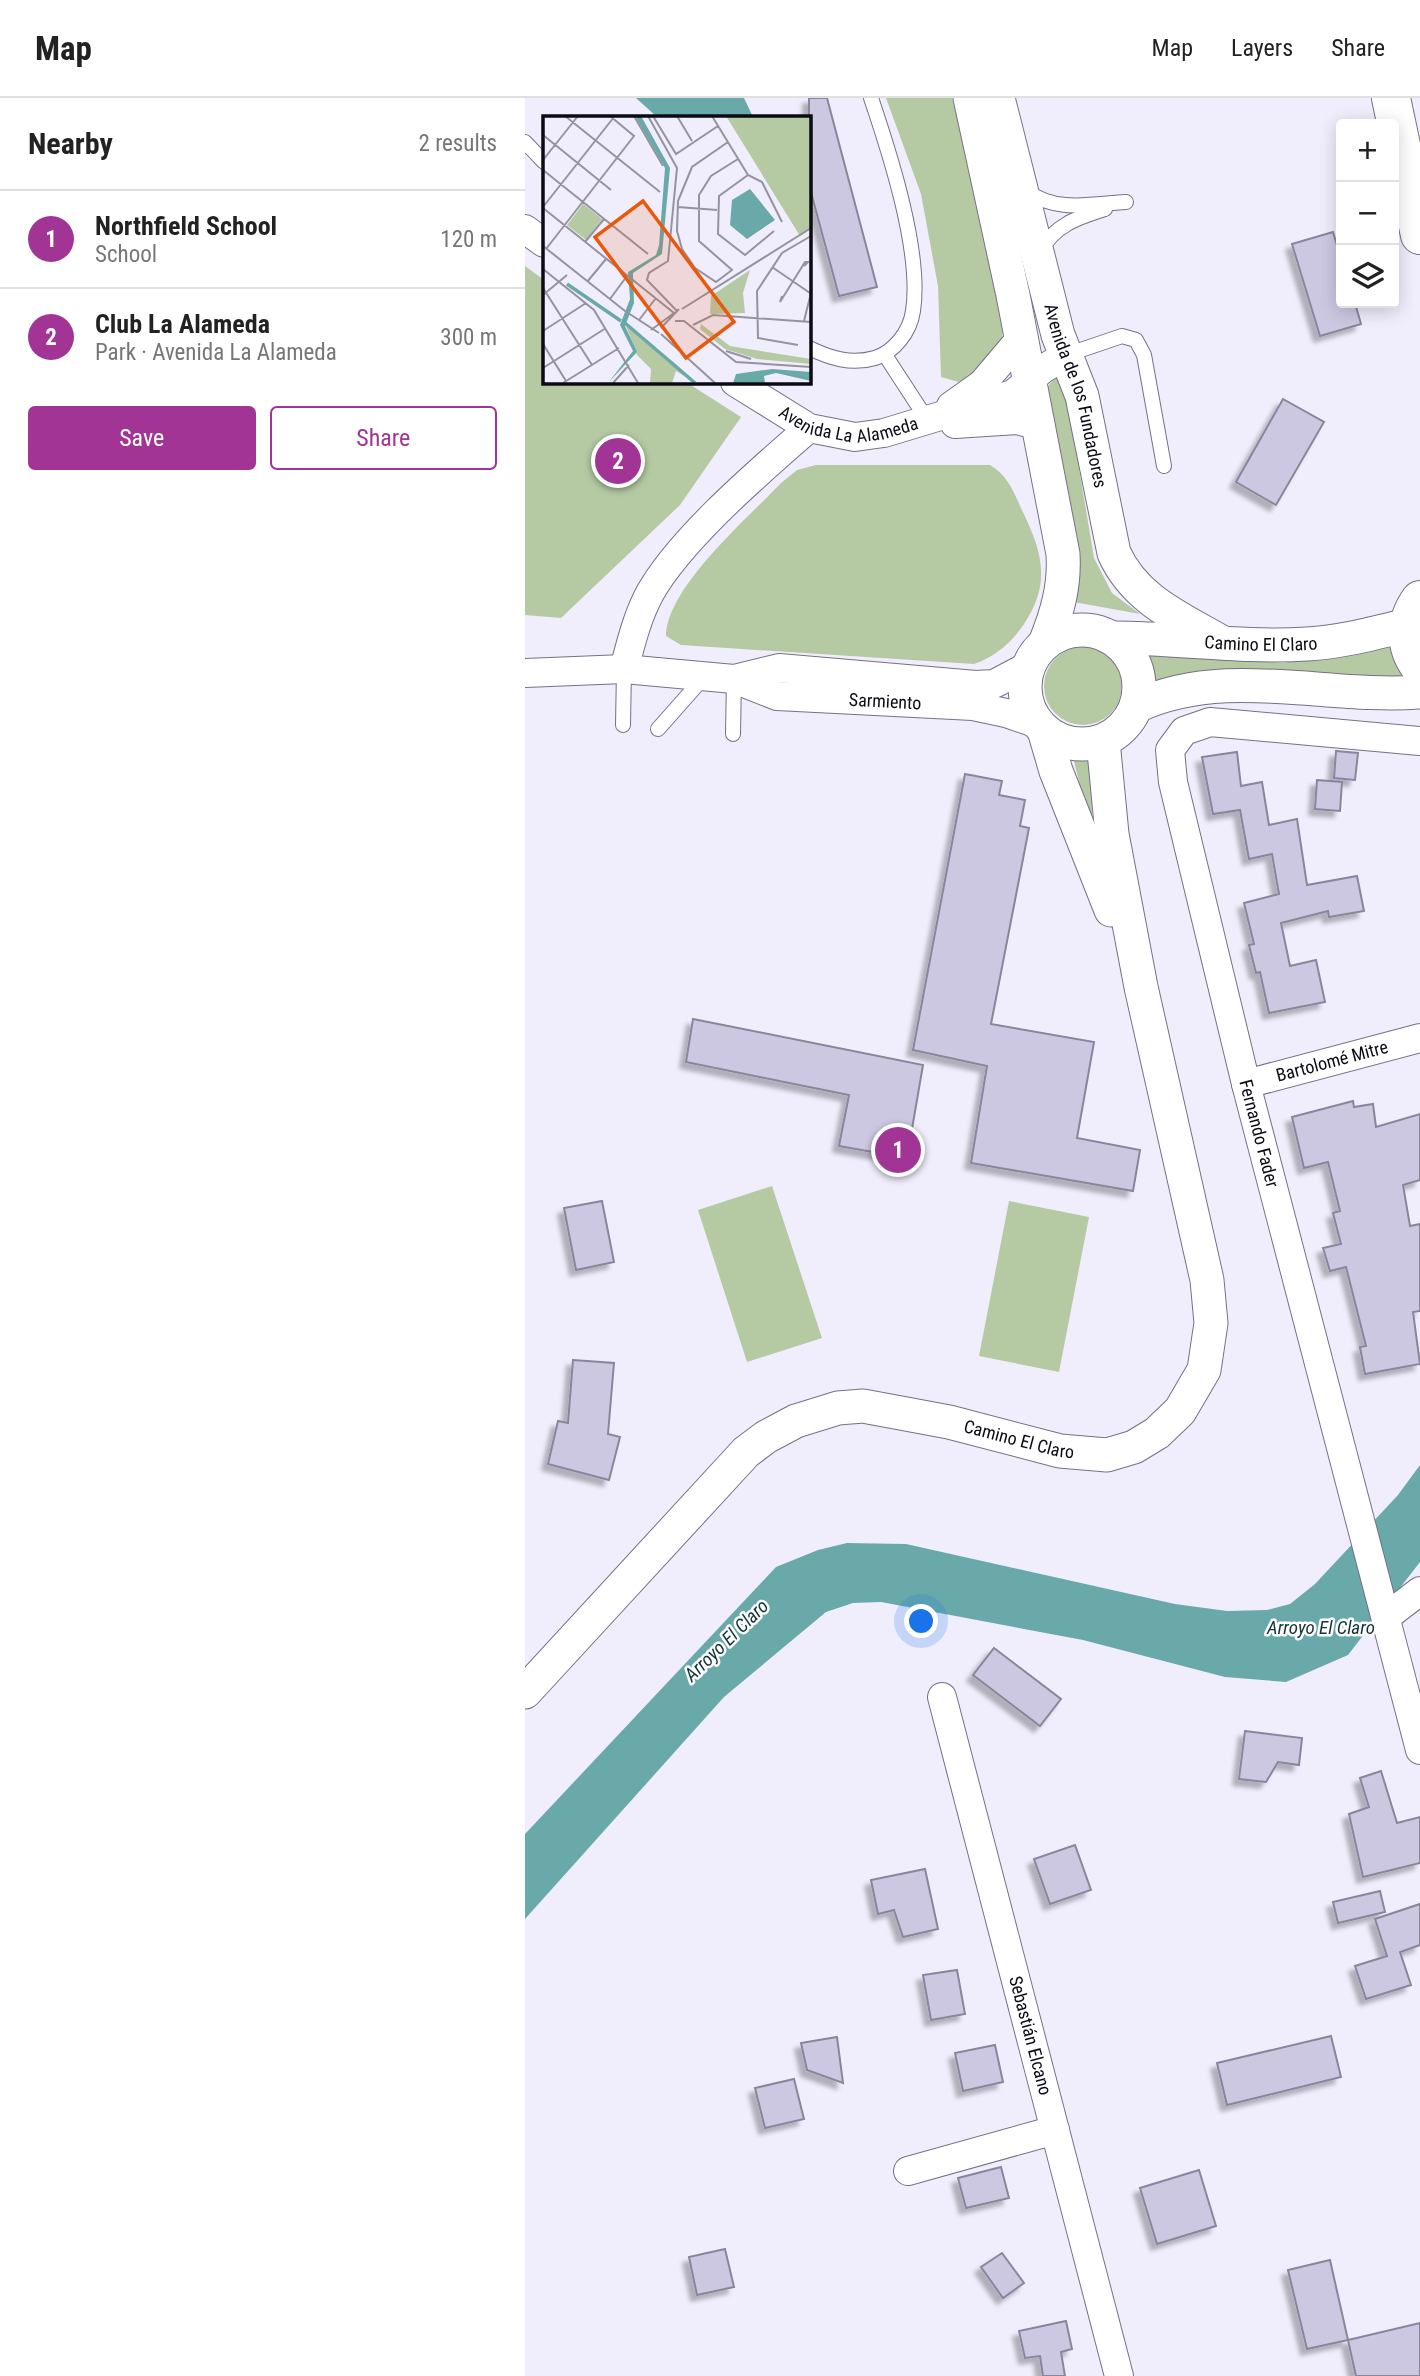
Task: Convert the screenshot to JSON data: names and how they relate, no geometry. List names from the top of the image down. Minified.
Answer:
{"streets":{"street":["Avenida de los Fundadores","Avenida La Alameda","Camino El Claro","Sarmiento","Bartolomé Mitre","Fernando Fader","Sebastián Elcano"]},"crossings":[["Avenida de los Fundadores","Avenida La Alameda"],["Avenida de los Fundadores","Camino El Claro"],["Avenida de los Fundadores","Sarmiento"],["Camino El Claro","Sarmiento"],["Bartolomé Mitre","Fernando Fader"]],"water":["Arroyo El Claro"],"page":{"header":"Map","nav":["Map","Layers","Share"],"heading":["Nearby","2 results"],"map_buttons":["+","−"],"list":[{"mark":"1","name":"Northfield School","note":"School","value":"120 m"},{"mark":"2","name":"Club La Alameda","note":"Park · Avenida La Alameda","value":"300 m"}],"buttons":["Save","Share"],"pins":["2","1"]}}
